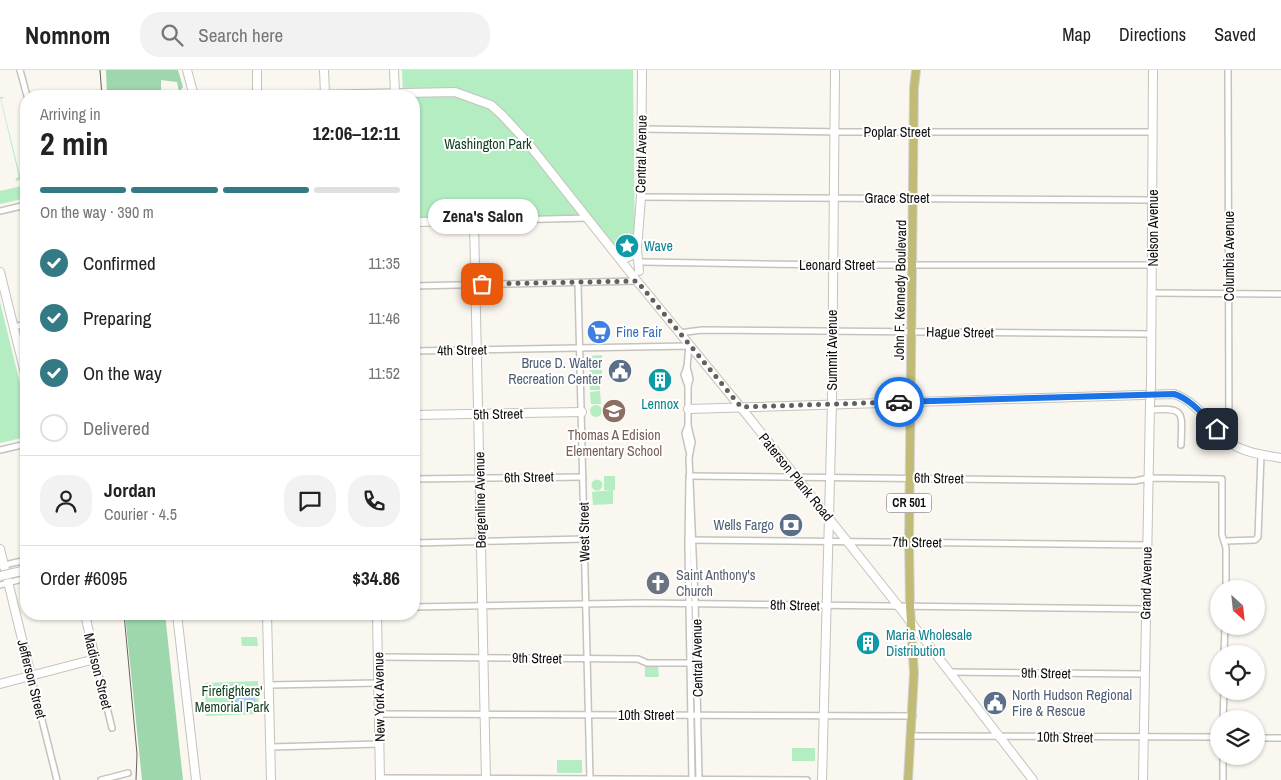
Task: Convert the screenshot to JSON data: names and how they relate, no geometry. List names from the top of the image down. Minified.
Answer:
{"streets":{"main road":["John F. Kennedy Boulevard","CR 501"],"street":["Poplar Street","Central Avenue","Grace Street","Nelson Avenue","Columbia Avenue","Leonard Street","Hague Street","4th Street","Summit Avenue","5th Street","6th Street","Paterson Plank Road","Bergenline Avenue","West Street","7th Street","Grand Avenue","8th Street","9th Street","Madison Street","Jefferson Street","New York Avenue","10th Street"]},"crossings":[["Poplar Street","Central Avenue"],["Poplar Street","Nelson Avenue"],["Poplar Street","John F. Kennedy Boulevard"],["Poplar Street","Summit Avenue"],["Central Avenue","Grace Street"],["Central Avenue","Leonard Street"],["Central Avenue","4th Street"],["Central Avenue","6th Street"],["Central Avenue","Paterson Plank Road"],["Central Avenue","7th Street"],["Central Avenue","8th Street"],["Central Avenue","9th Street"],["Central Avenue","10th Street"],["Grace Street","Nelson Avenue"],["Grace Street","John F. Kennedy Boulevard"],["Grace Street","Summit Avenue"],["Nelson Avenue","Leonard Street"],["Nelson Avenue","Hague Street"],["Nelson Avenue","Grand Avenue"],["Leonard Street","John F. Kennedy Boulevard"],["Leonard Street","Summit Avenue"],["John F. Kennedy Boulevard","Hague Street"],["John F. Kennedy Boulevard","6th Street"],["John F. Kennedy Boulevard","Paterson Plank Road"],["John F. Kennedy Boulevard","7th Street"],["John F. Kennedy Boulevard","8th Street"],["John F. Kennedy Boulevard","10th Street"],["Hague Street","Summit Avenue"],["Hague Street","Paterson Plank Road"],["4th Street","Paterson Plank Road"],["4th Street","Bergenline Avenue"],["4th Street","West Street"],["Summit Avenue","6th Street"],["Summit Avenue","Paterson Plank Road"],["Summit Avenue","7th Street"],["Summit Avenue","8th Street"],["Summit Avenue","10th Street"],["5th Street","Bergenline Avenue"],["5th Street","West Street"],["6th Street","Paterson Plank Road"],["6th Street","Bergenline Avenue"],["6th Street","West Street"],["6th Street","Grand Avenue"],["Paterson Plank Road","7th Street"],["Paterson Plank Road","8th Street"],["Paterson Plank Road","9th Street"],["Paterson Plank Road","10th Street"],["Bergenline Avenue","8th Street"],["Bergenline Avenue","9th Street"],["Bergenline Avenue","10th Street"],["West Street","8th Street"],["West Street","9th Street"],["West Street","10th Street"],["7th Street","Grand Avenue"],["Grand Avenue","8th Street"],["Grand Avenue","9th Street"],["Grand Avenue","10th Street"],["9th Street","New York Avenue"],["New York Avenue","10th Street"]],"parks":["Washington Park","Firefighters' Memorial Park"],"places":{"place":["Wave"],"other":["Zena's Salon"],"supermarket":["Fine Fair"],"public building":["Bruce D. Walter Recreation Center","North Hudson Regional Fire & Rescue"],"building":["Lennox","Maria Wholesale Distribution"],"school or university":["Thomas A Edision Elementary School"],"bank":["Wells Fargo"],"church":["Saint Anthony's Church"]},"north":"bottom right","page":{"header":"Nomnom","search":"Search here","nav":["Map","Directions","Saved"],"heading":["2 min","Arriving in","12:06–12:11"],"panel":["Jordan","Courier · 4.5","Order #6095","$34.86"],"bar":"On the way · 390 m","bubble":"Zena's Salon","list":[["Confirmed","11:35"],["Preparing","11:46"],["On the way","11:52"],"Delivered"]}}
